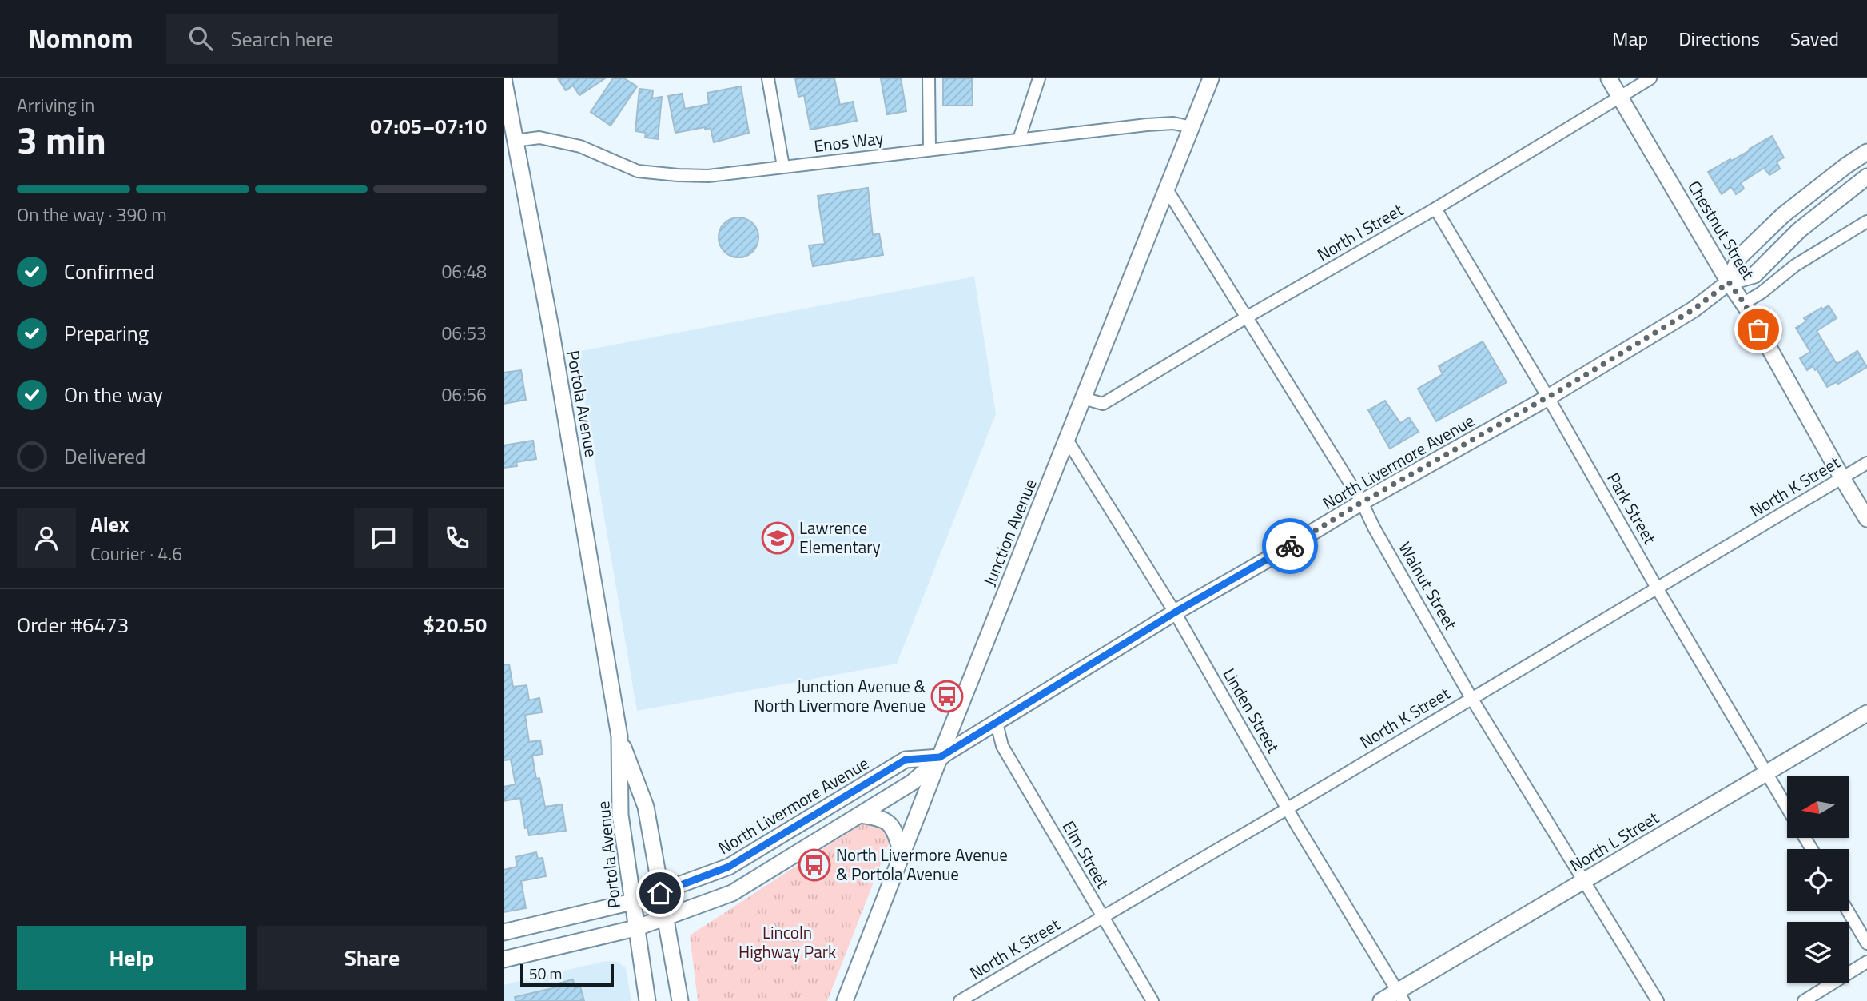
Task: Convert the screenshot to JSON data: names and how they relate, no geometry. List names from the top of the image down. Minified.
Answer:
{"streets":{"main road":["Chestnut Street","Portola Avenue","North Livermore Avenue","Junction Avenue","North L Street"],"street":["Enos Way","North I Street","North K Street","Park Street","Walnut Street","Linden Street","Elm Street"]},"crossings":[["Enos Way","Portola Avenue"],["Enos Way","Junction Avenue"],["Chestnut Street","North I Street"],["Chestnut Street","North Livermore Avenue"],["Chestnut Street","North K Street"],["North I Street","Park Street"],["North I Street","Junction Avenue"],["North I Street","Walnut Street"],["Portola Avenue","North Livermore Avenue"],["North Livermore Avenue","Park Street"],["North Livermore Avenue","Junction Avenue"],["North Livermore Avenue","Walnut Street"],["North Livermore Avenue","Linden Street"],["North Livermore Avenue","Elm Street"],["North K Street","Park Street"],["North K Street","Walnut Street"],["North K Street","Linden Street"],["North K Street","Elm Street"],["Park Street","North L Street"],["Junction Avenue","Walnut Street"],["Junction Avenue","Linden Street"],["Walnut Street","North L Street"],["Linden Street","North L Street"]],"parks":["Lincoln Highway Park"],"places":{"school or university":["Lawrence Elementary"],"bus stop":["Junction Avenue & North Livermore Avenue","North Livermore Avenue & Portola Avenue"]},"scale_bar":"50 m","north":"left","page":{"header":"Nomnom","search":"Search here","nav":["Map","Directions","Saved"],"heading":["3 min","Arriving in","07:05–07:10"],"panel":["Alex","Courier · 4.6","Order #6473","$20.50"],"bar":"On the way · 390 m","list":[["Confirmed","06:48"],["Preparing","06:53"],["On the way","06:56"],"Delivered"],"buttons":["Help","Share"],"scale":"50 m"}}
